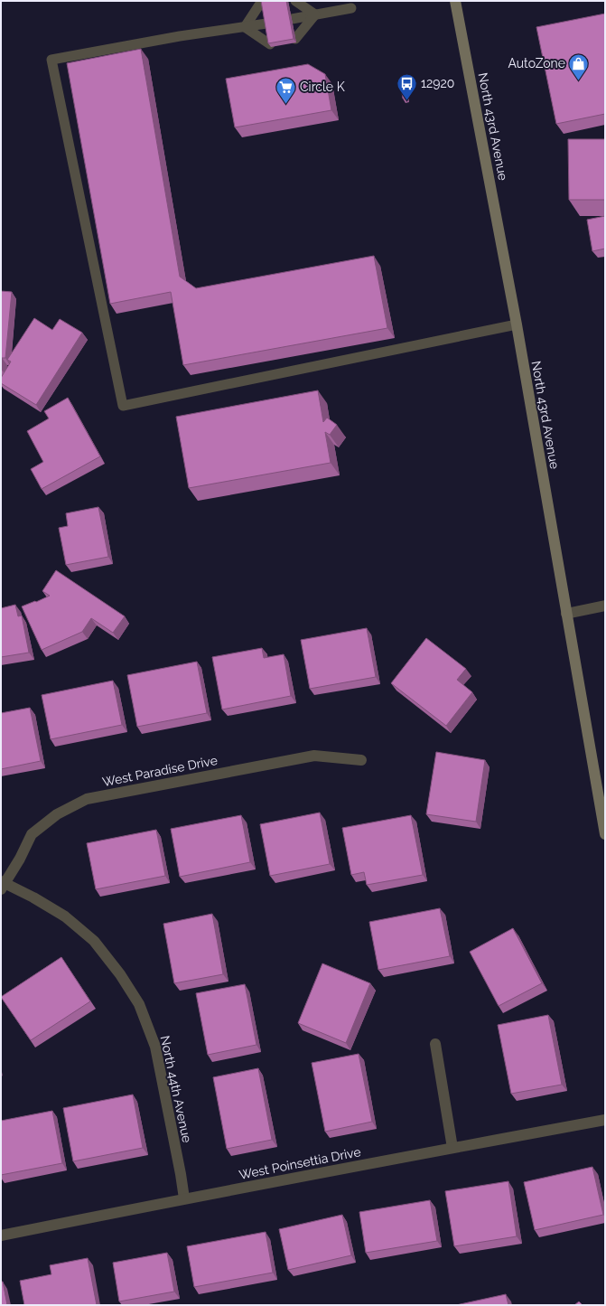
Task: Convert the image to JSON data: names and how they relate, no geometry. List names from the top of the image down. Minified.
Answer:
{"streets":{"main road":["North 43rd Avenue"],"street":["West Paradise Drive","North 44th Avenue","West Poinsettia Drive"]},"crossings":[["West Paradise Drive","North 44th Avenue"],["North 44th Avenue","West Poinsettia Drive"]],"places":{"shop":["AutoZone"],"bus stop":["12920"],"supermarket":["Circle K"]}}
